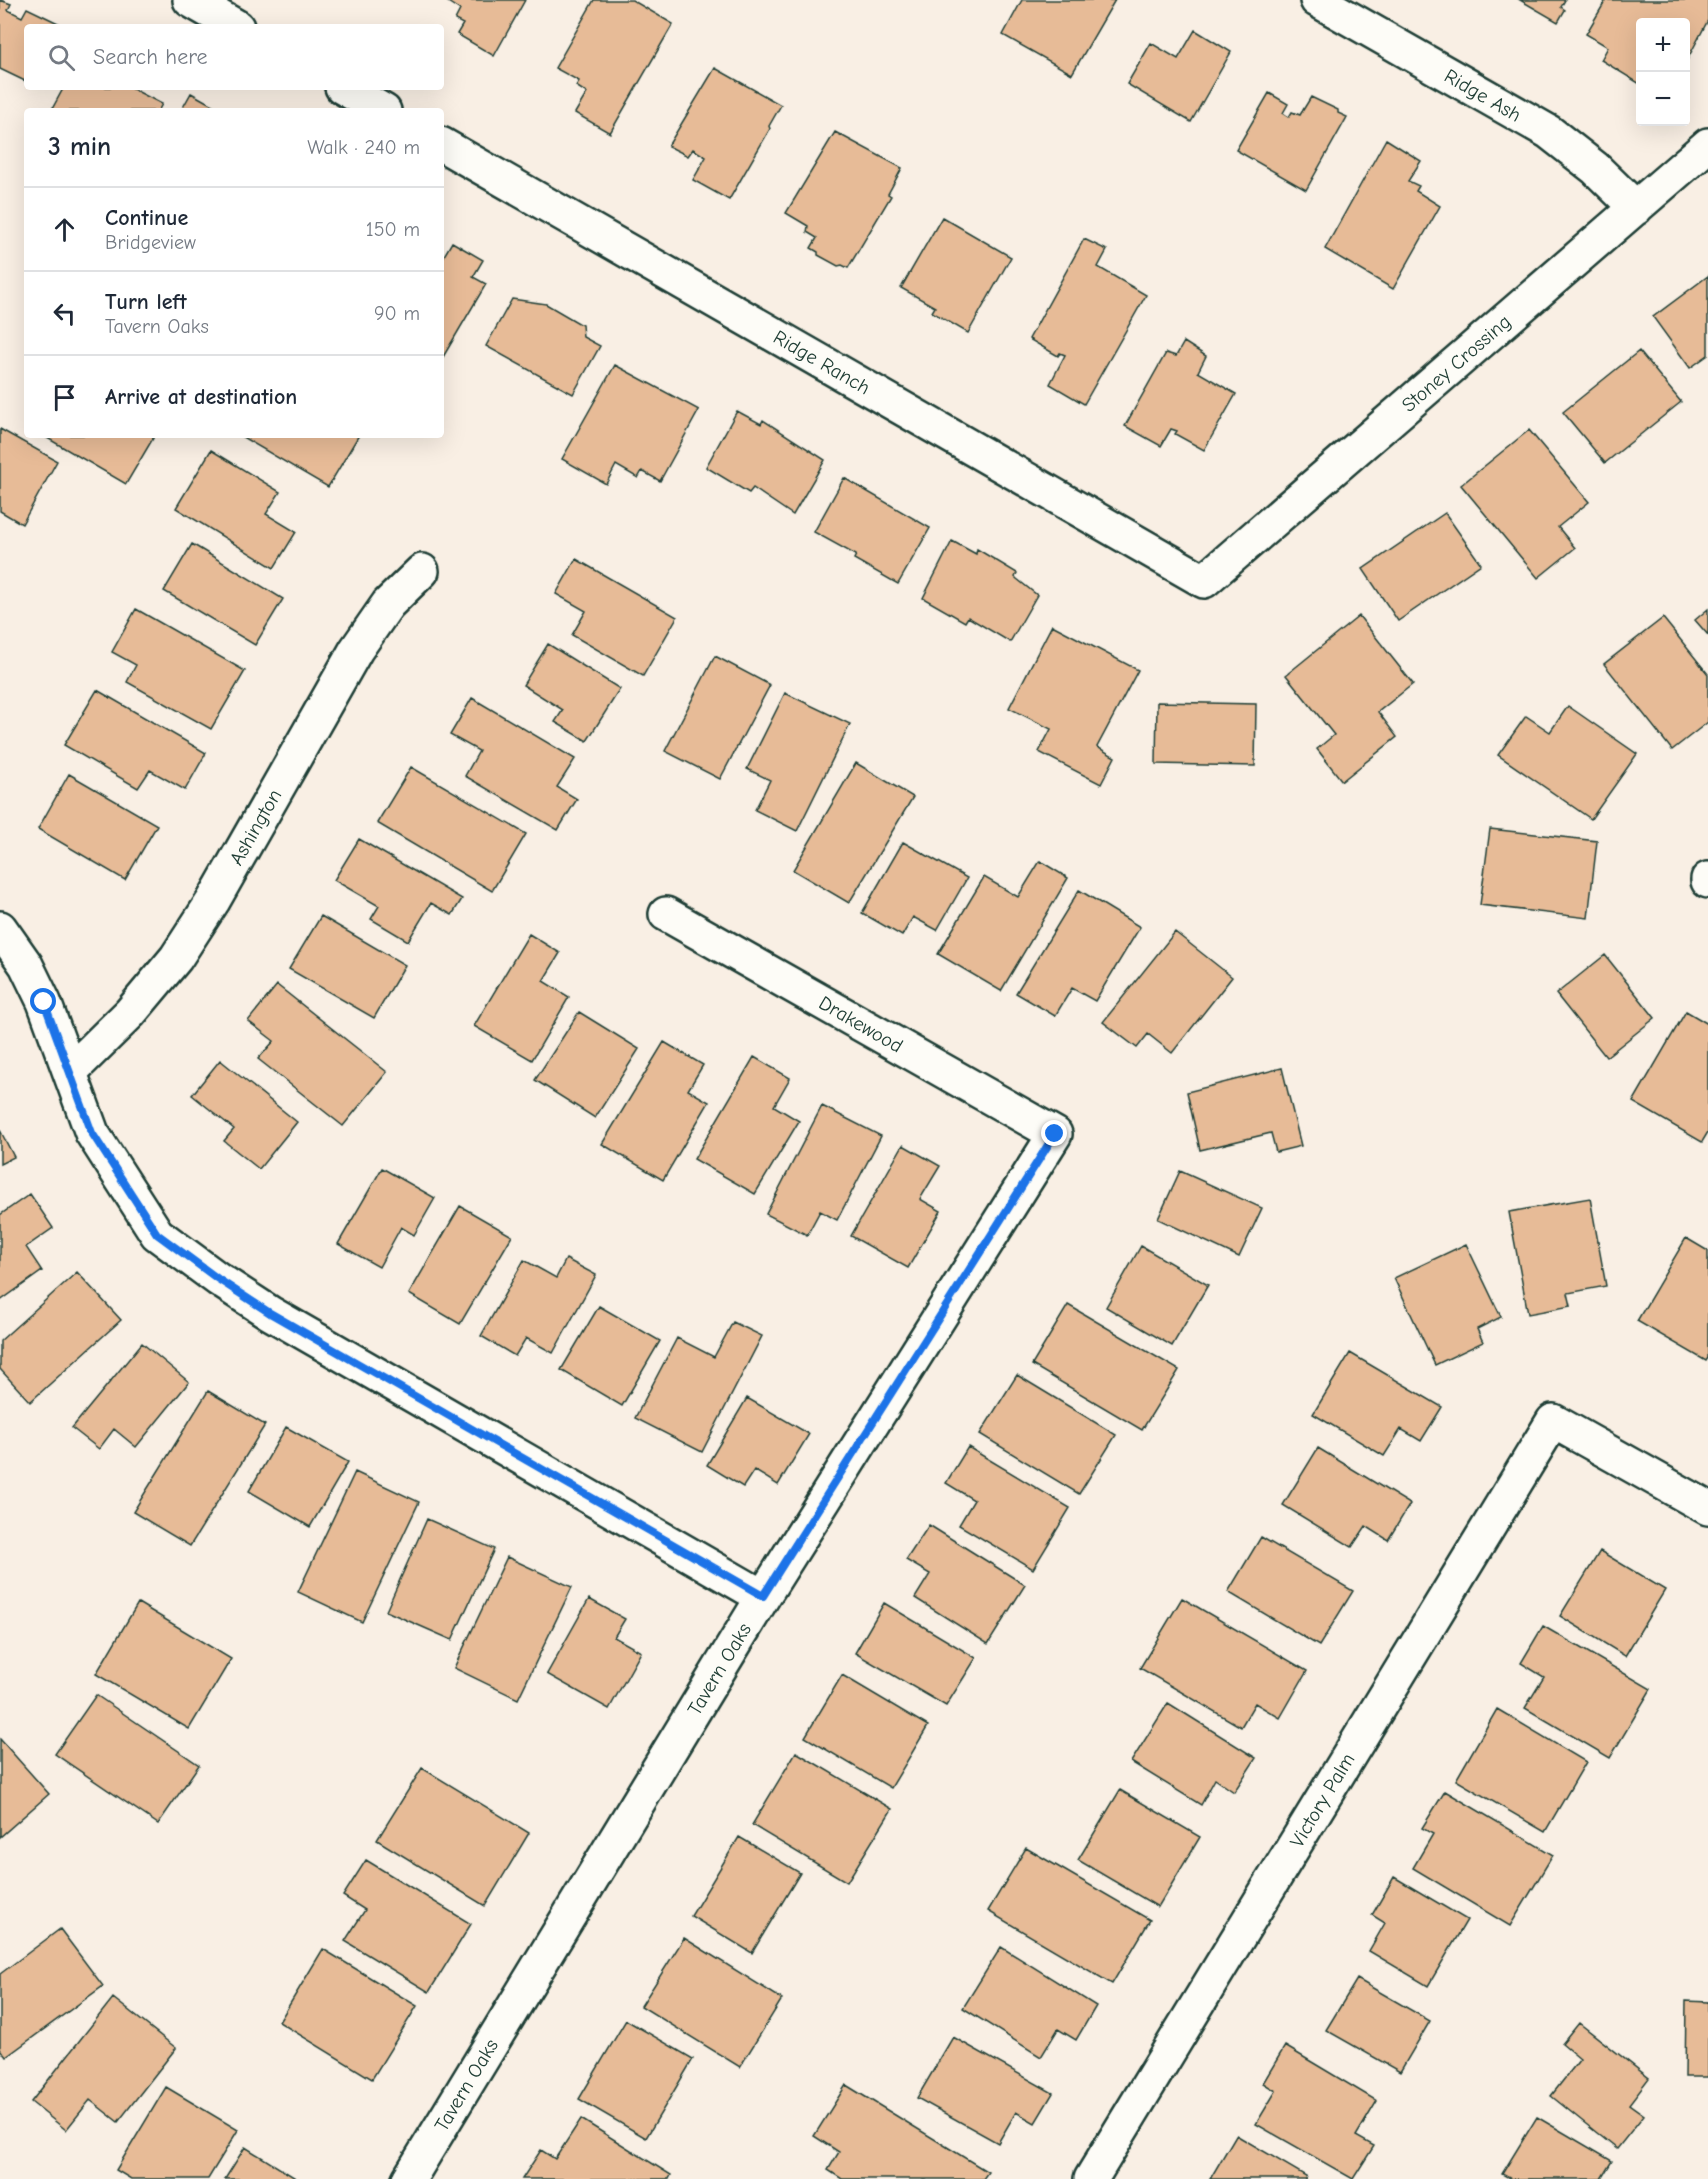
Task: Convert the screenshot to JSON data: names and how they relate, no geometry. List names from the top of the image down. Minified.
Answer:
{"streets":{"street":["Ridge Ash","Ridge Ranch","Stoney Crossing","Ashington","Drakewood","Tavern Oaks","Victory Palm"]},"crossings":[["Ridge Ash","Stoney Crossing"],["Ridge Ranch","Stoney Crossing"],["Drakewood","Tavern Oaks"]],"page":{"map_buttons":["+","−"],"search":"Search here","heading":["3 min","Walk · 240 m"],"list":[["Continue","Bridgeview","150 m"],["Turn left","Tavern Oaks","90 m"],"Arrive at destination"]}}
